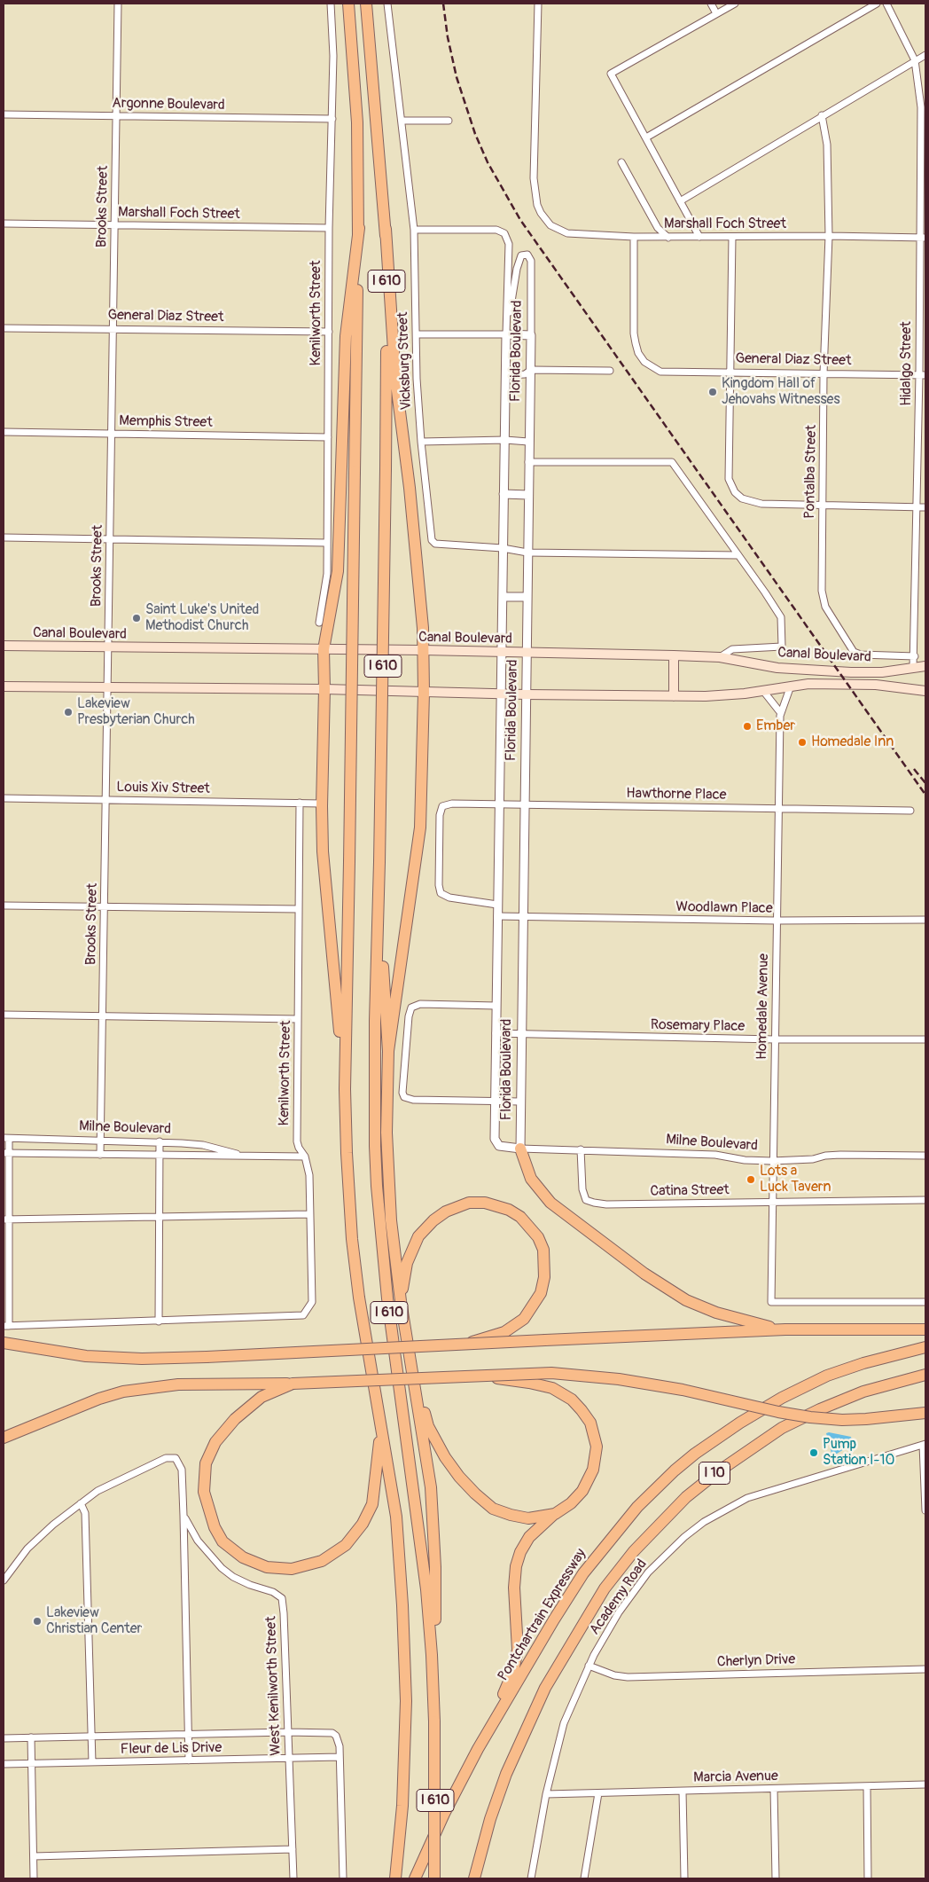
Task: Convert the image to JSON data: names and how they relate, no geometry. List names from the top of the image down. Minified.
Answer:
{"streets":{"highway":["I 610","I 10","Pontchartrain Expressway"],"main road":["Canal Boulevard"],"street":["Argonne Boulevard","Brooks Street","Marshall Foch Street","Kenilworth Street","General Diaz Street","Florida Boulevard","Vicksburg Street","Hidalgo Street","Memphis Street","Pontalba Street","Louis Xiv Street","Hawthorne Place","Woodlawn Place","Homedale Avenue","Rosemary Place","Milne Boulevard","Catina Street","Academy Road","Cherlyn Drive","West Kenilworth Street","Fleur de Lis Drive","Marcia Avenue"]},"crossings":[["Argonne Boulevard","Brooks Street"],["Argonne Boulevard","Kenilworth Street"],["Brooks Street","Marshall Foch Street"],["Brooks Street","General Diaz Street"],["Brooks Street","Memphis Street"],["Brooks Street","Canal Boulevard"],["Brooks Street","Louis Xiv Street"],["Brooks Street","Milne Boulevard"],["Marshall Foch Street","Kenilworth Street"],["Marshall Foch Street","General Diaz Street"],["Marshall Foch Street","Hidalgo Street"],["Marshall Foch Street","Pontalba Street"],["Kenilworth Street","General Diaz Street"],["Kenilworth Street","Memphis Street"],["Kenilworth Street","Louis Xiv Street"],["Kenilworth Street","Milne Boulevard"],["General Diaz Street","Hidalgo Street"],["General Diaz Street","Pontalba Street"],["Florida Boulevard","Vicksburg Street"],["Florida Boulevard","Canal Boulevard"],["Florida Boulevard","Hawthorne Place"],["Florida Boulevard","Woodlawn Place"],["Florida Boulevard","Rosemary Place"],["Florida Boulevard","Milne Boulevard"],["Hidalgo Street","Pontalba Street"],["Hidalgo Street","Canal Boulevard"],["Canal Boulevard","Homedale Avenue"],["Hawthorne Place","Homedale Avenue"],["Woodlawn Place","Homedale Avenue"],["Homedale Avenue","Rosemary Place"],["Homedale Avenue","Milne Boulevard"],["Homedale Avenue","Catina Street"],["Milne Boulevard","Catina Street"],["Academy Road","Cherlyn Drive"],["Academy Road","Marcia Avenue"],["West Kenilworth Street","Fleur de Lis Drive"]],"places":["Kingdom Hall of Jehovahs Witnesses","Saint Luke's United Methodist Church","Lakeview Presbyterian Church","Ember","Homedale Inn","Lots a Luck Tavern","Pump Station I-10","Lakeview Christian Center"]}
